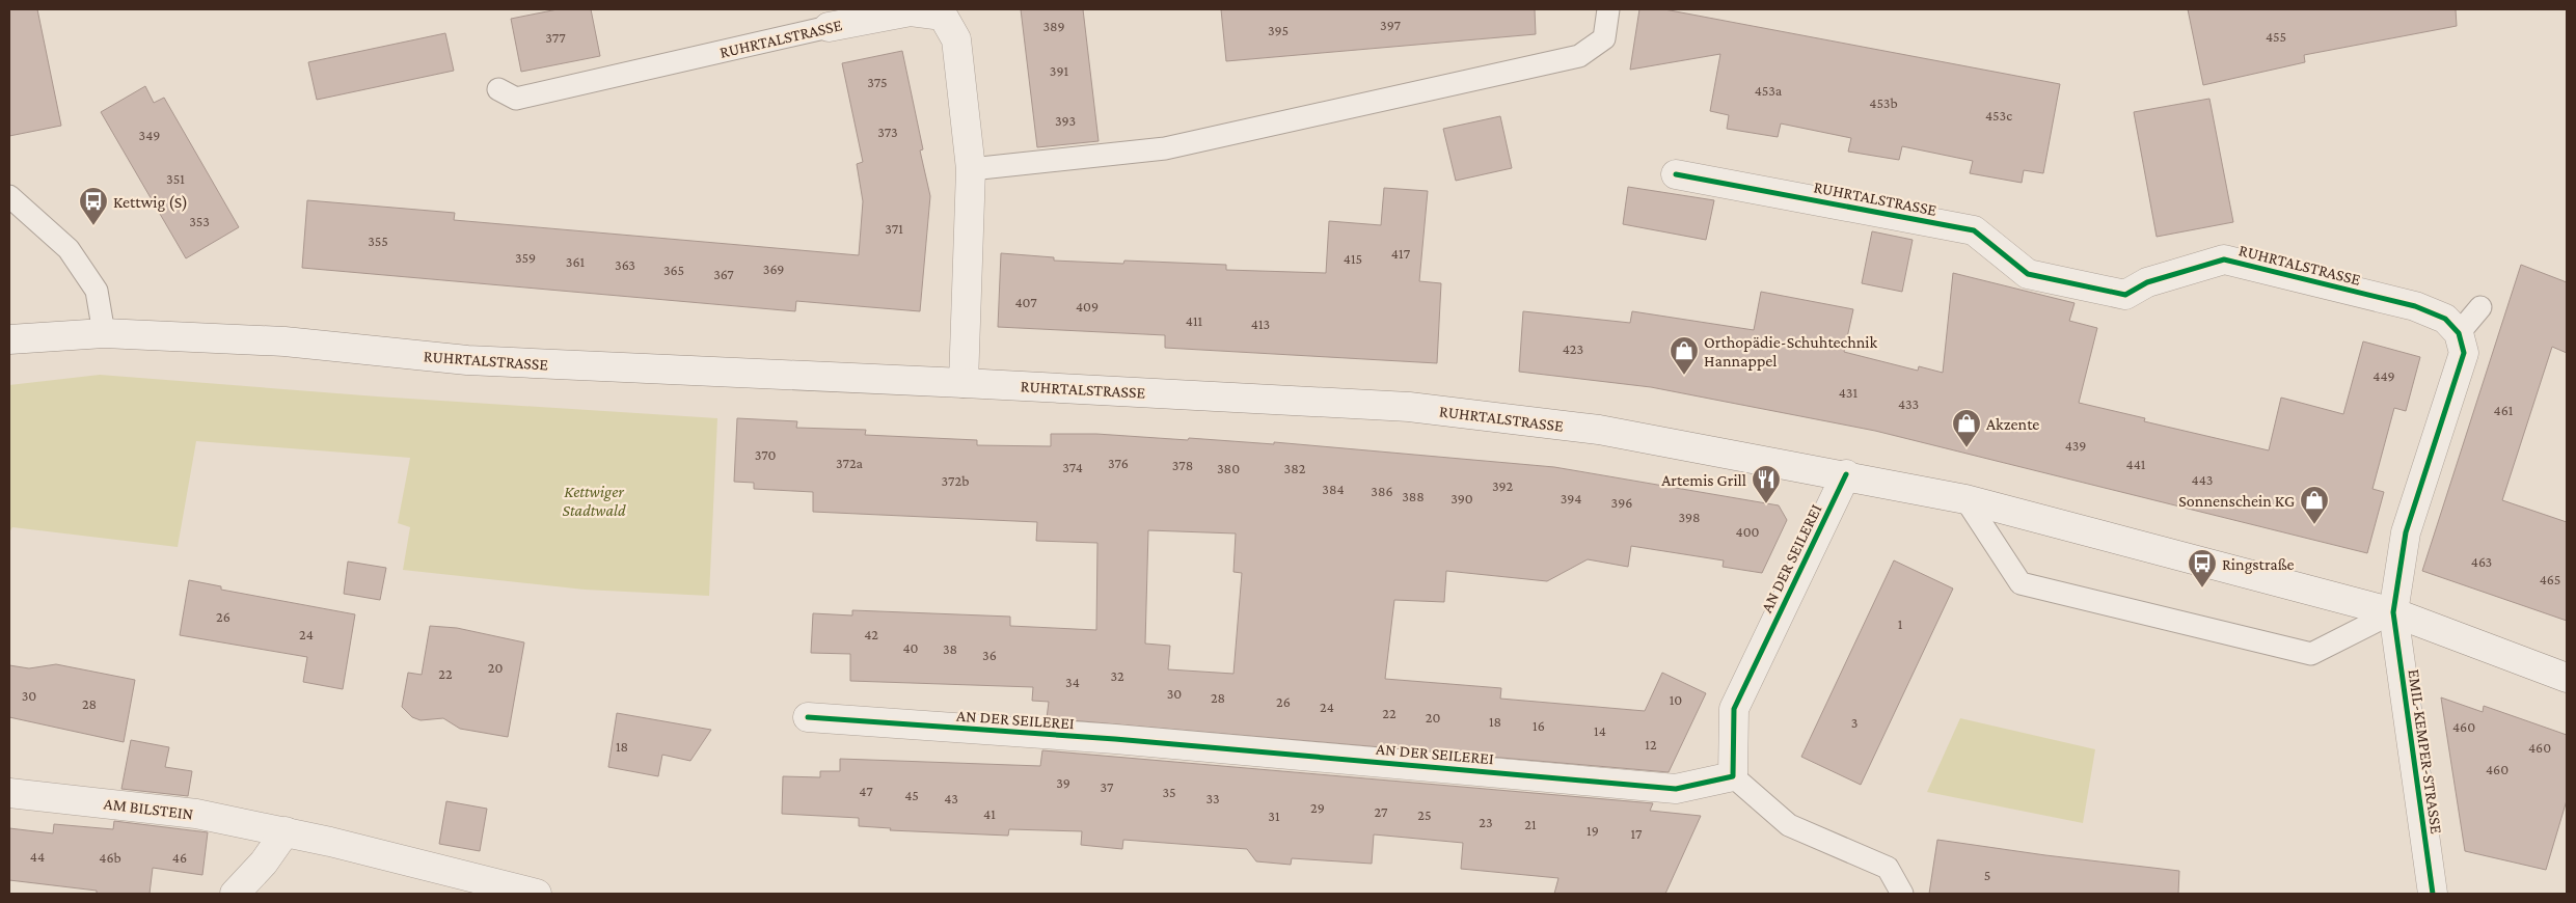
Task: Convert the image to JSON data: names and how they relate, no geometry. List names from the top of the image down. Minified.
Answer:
{"streets":{"street":["RUHRTALSTRASSE","AN DER SEILEREI","EMIL-KEMPER-STRASSE","AM BILSTEIN"]},"crossings":[["RUHRTALSTRASSE","AN DER SEILEREI"],["RUHRTALSTRASSE","EMIL-KEMPER-STRASSE"]],"parks":["Kettwiger Stadtwald"],"places":{"bus stop":["Kettwig (S)","Ringstraße"],"shop":["Orthopädie-Schuhtechnik Hannappel","Akzente","Sonnenschein KG"],"restaurant":["Artemis Grill"]},"house_numbers":["397","389","395","455","377","391","375","453a","453b","453c","393","373","349","351","353","371","355","417","359","415","361","363","369","365","367","407","409","411","413","423","449","431","433","461","439","370","372a","376","441","378","374","380","382","443","372b","392","384","386","388","390","394","396","398","400","463","465","26","1","24","42","40","38","36","20","22","32","34","30","30","28","10","26","28","24","22","20","18","3","16","460","14","12","18","460","460","39","37","47","35","45","43","33","29","27","41","25","31","23","21","19","17","44","46b","46","5"]}
